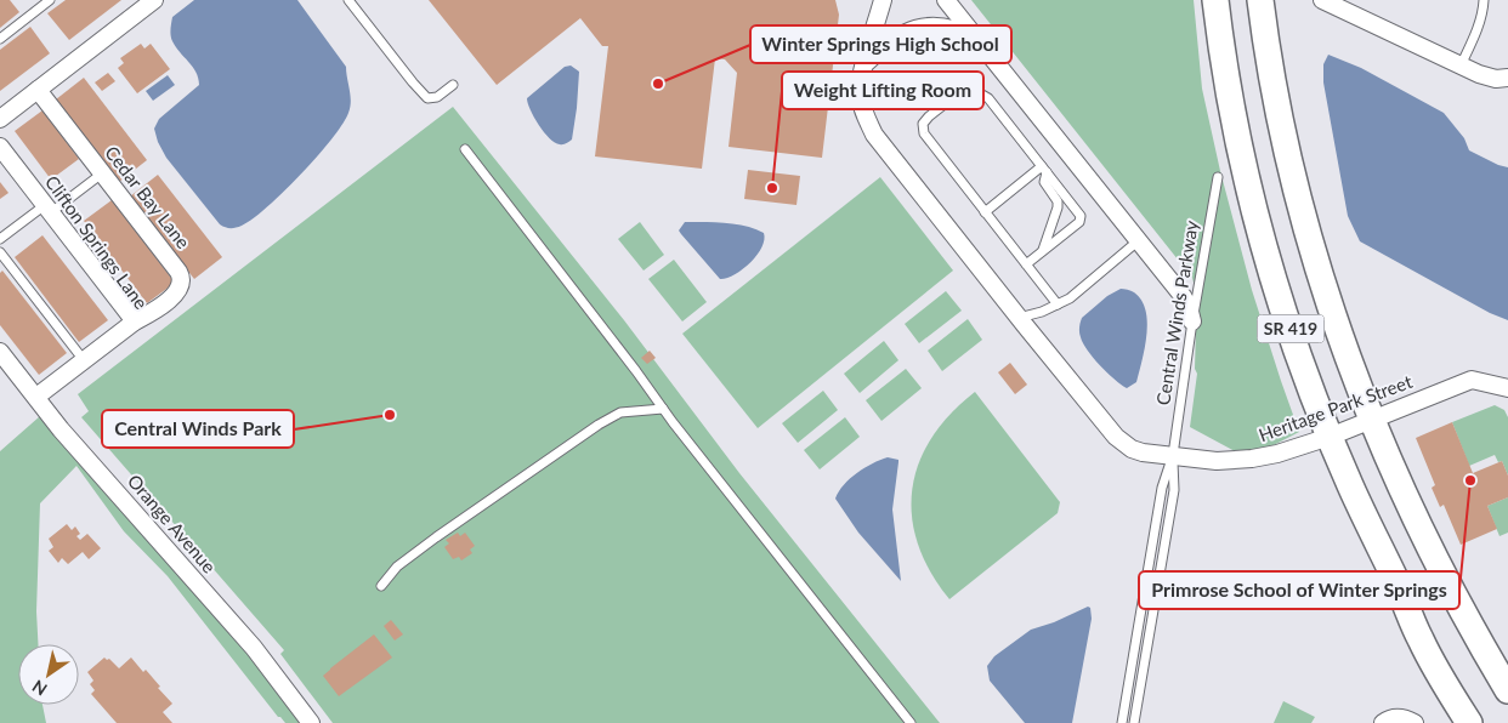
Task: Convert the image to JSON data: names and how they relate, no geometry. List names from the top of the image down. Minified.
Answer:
{"streets":{"main road":["SR 419"],"street":["Cedar Bay Lane","Clifton Springs Lane","Heritage Park Street","Orange Avenue"],"lane":["Central Winds Parkway"]},"crossings":[["Cedar Bay Lane","Clifton Springs Lane"],["Clifton Springs Lane","Orange Avenue"],["Central Winds Parkway","Heritage Park Street"],["SR 419","Heritage Park Street"]],"places":["Winter Springs High School","Weight Lifting Room","Central Winds Park","Primrose School of Winter Springs"],"north":"bottom left"}
